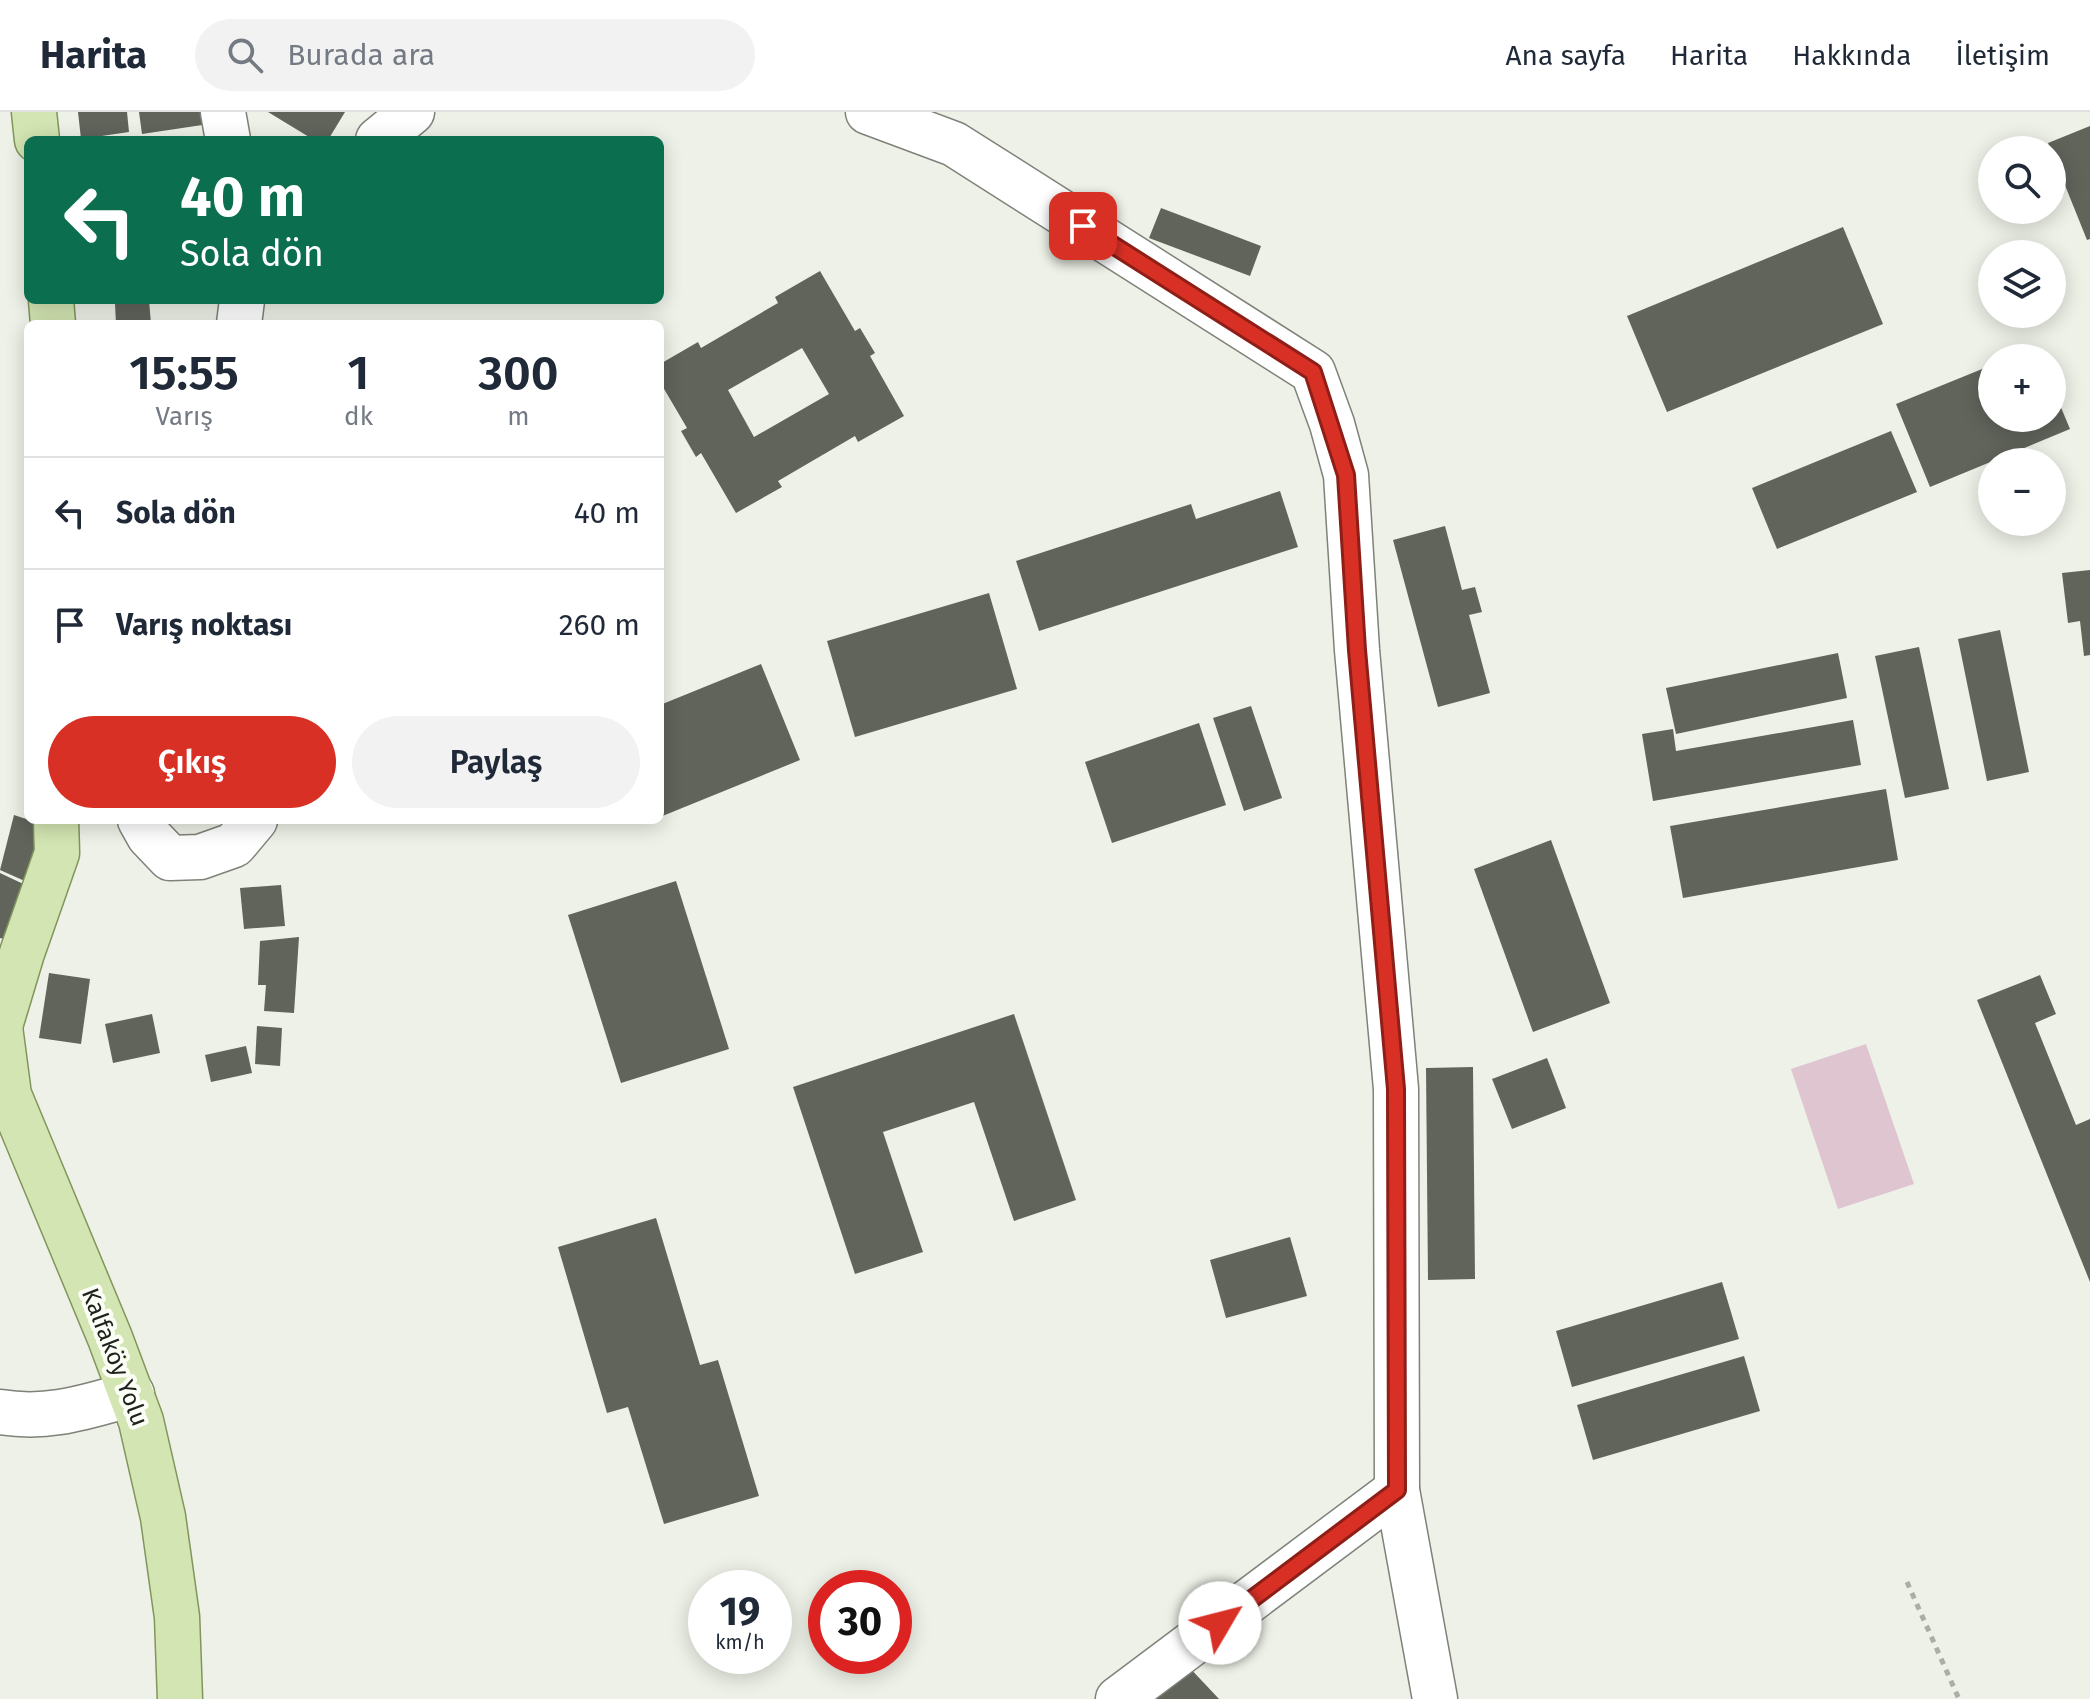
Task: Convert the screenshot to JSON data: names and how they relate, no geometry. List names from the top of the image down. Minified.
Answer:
{"streets":{"main road":["Kalfaköy Yolu"]},"page":{"header":"Harita","search":"Burada ara","nav":["Ana sayfa","Harita","Hakkında","İletişim"],"map_buttons":["+","−"],"turn":["40 m","Sola dön"],"eta":["15:55","Varış","1","dk","300","m"],"list":[{"name":"Sola dön","value":"40 m"},{"name":"Varış noktası","value":"260 m"}],"buttons":["Çıkış","Paylaş"],"speed":"19 km/h","limit":"30"}}
